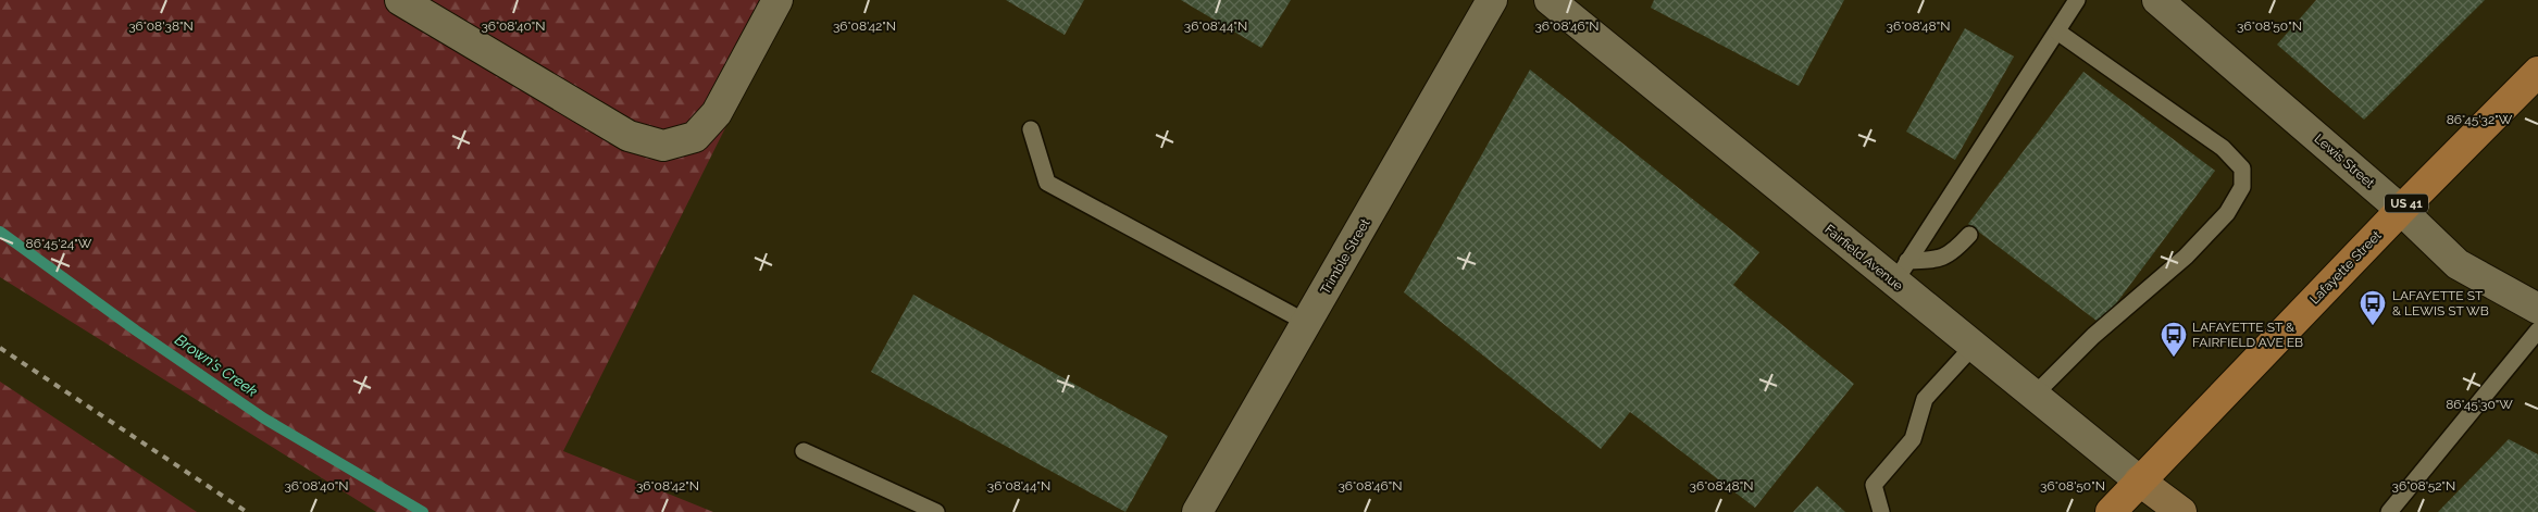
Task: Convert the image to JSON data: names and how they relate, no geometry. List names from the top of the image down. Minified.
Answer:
{"streets":{"main road":["US 41","Lafayette Street"],"street":["Lewis Street","Trimble Street","Fairfield Avenue"]},"crossings":[["Lewis Street","Lafayette Street"],["Fairfield Avenue","Lafayette Street"]],"water":["Brown's Creek"],"places":{"bus stop":["LAFAYETTE ST & LEWIS ST WB","LAFAYETTE ST & FAIRFIELD AVE EB"]},"coordinates":["36°08'44\"N","36°08'48\"N","36°08'38\"N","36°08'40\"N","36°08'42\"N","36°08'46\"N","36°08'50\"N","86°45'32\"W","86°45'24\"W","86°45'30\"W","36°08'52\"N"]}
